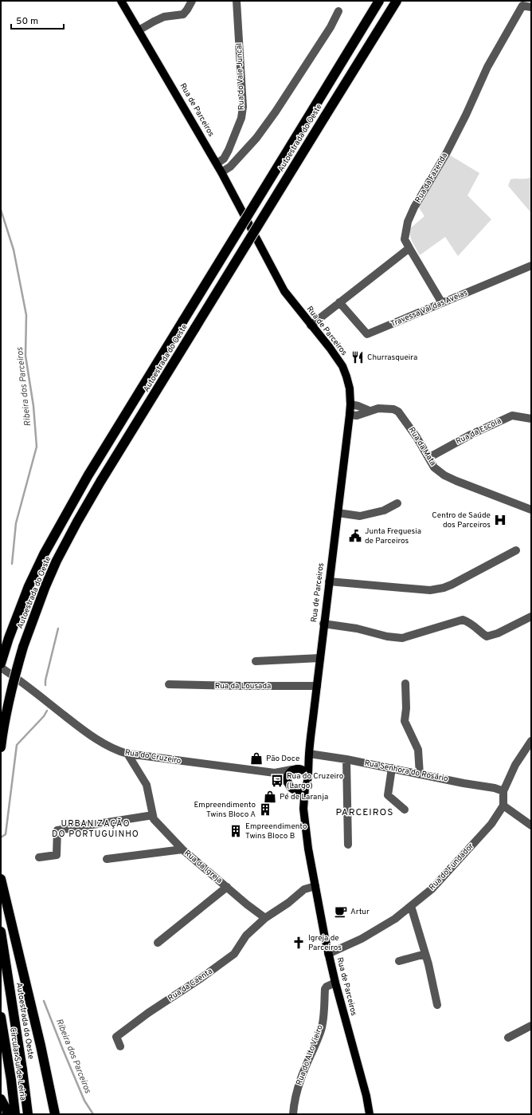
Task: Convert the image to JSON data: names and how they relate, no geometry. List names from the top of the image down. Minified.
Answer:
{"streets":{"highway":["Autoestrada do Oeste","Circular Sul de Leiria"],"main road":["Rua de Parceiros"],"street":["Rua do Vale Juncal","Rua da Fazenda","Travessa Val das Aveias","Rua da Escola","Rua da Mata","Rua da Lousada","Rua do Cruzeiro","Rua Senhora do Rosário","Rua da Igreja","Rua do Fundador","Rua da Caenta","Rua do Alto Vieiro"]},"crossings":[["Rua do Vale Juncal","Rua de Parceiros"],["Rua de Parceiros","Rua da Mata"],["Rua de Parceiros","Rua da Lousada"],["Rua de Parceiros","Rua do Cruzeiro"],["Rua de Parceiros","Rua Senhora do Rosário"],["Rua de Parceiros","Rua do Fundador"],["Rua de Parceiros","Rua do Alto Vieiro"],["Rua da Escola","Rua da Mata"],["Rua do Cruzeiro","Rua da Igreja"],["Rua da Igreja","Rua da Caenta"]],"districts":["PARCEIROS","URBANIZAÇÃO DO PORTUGUINHO"],"water":["Ribeira dos Parceiros"],"places":{"restaurant":["Churrasqueira"],"hospital":["Centro de Saúde dos Parceiros"],"public building":["Junta Freguesia de Parceiros"],"shop":["Pão Doce","Pé de Laranja"],"bus stop":["Rua do Cruzeiro (Largo)"],"building":["Empreendimento Twins Bloco A","Empreendimento Twins Bloco B"],"cafe":["Artur"],"church":["Igreja de Parceiros"]},"scale_bar":"50 m"}
